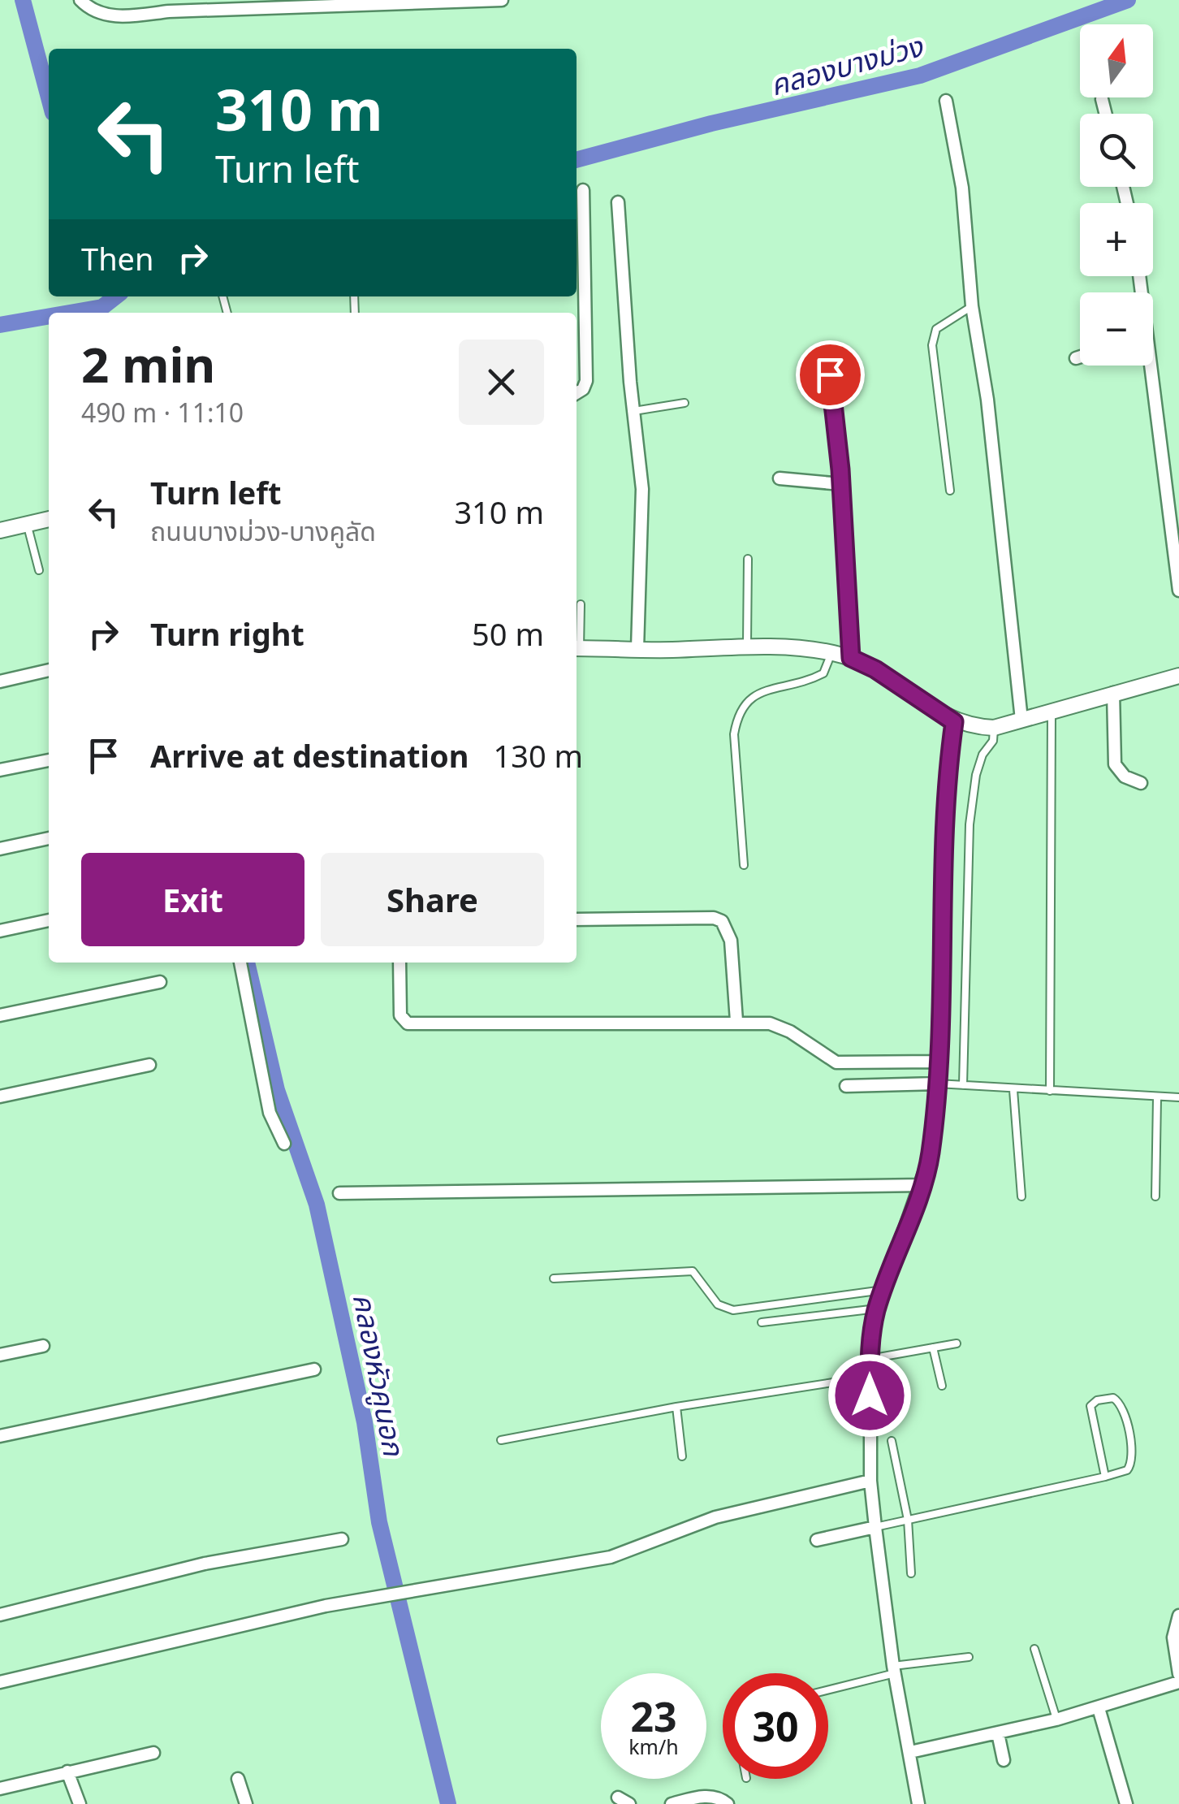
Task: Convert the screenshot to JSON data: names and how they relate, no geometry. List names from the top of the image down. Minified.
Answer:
{"water":["คลองบางม่วง","คลองหัวคูนอก"],"north":"top","page":{"map_buttons":["+","−"],"turn":["310 m","Turn left"],"then":"Then","heading":["2 min","490 m · 11:10"],"list":[{"name":"Turn left","note":"ถนนบางม่วง-บางคูลัด","value":"310 m"},{"name":"Turn right","value":"50 m"},{"name":"Arrive at destination","value":"130 m"}],"buttons":["Exit","Share"],"speed":"23 km/h","limit":"30"}}
